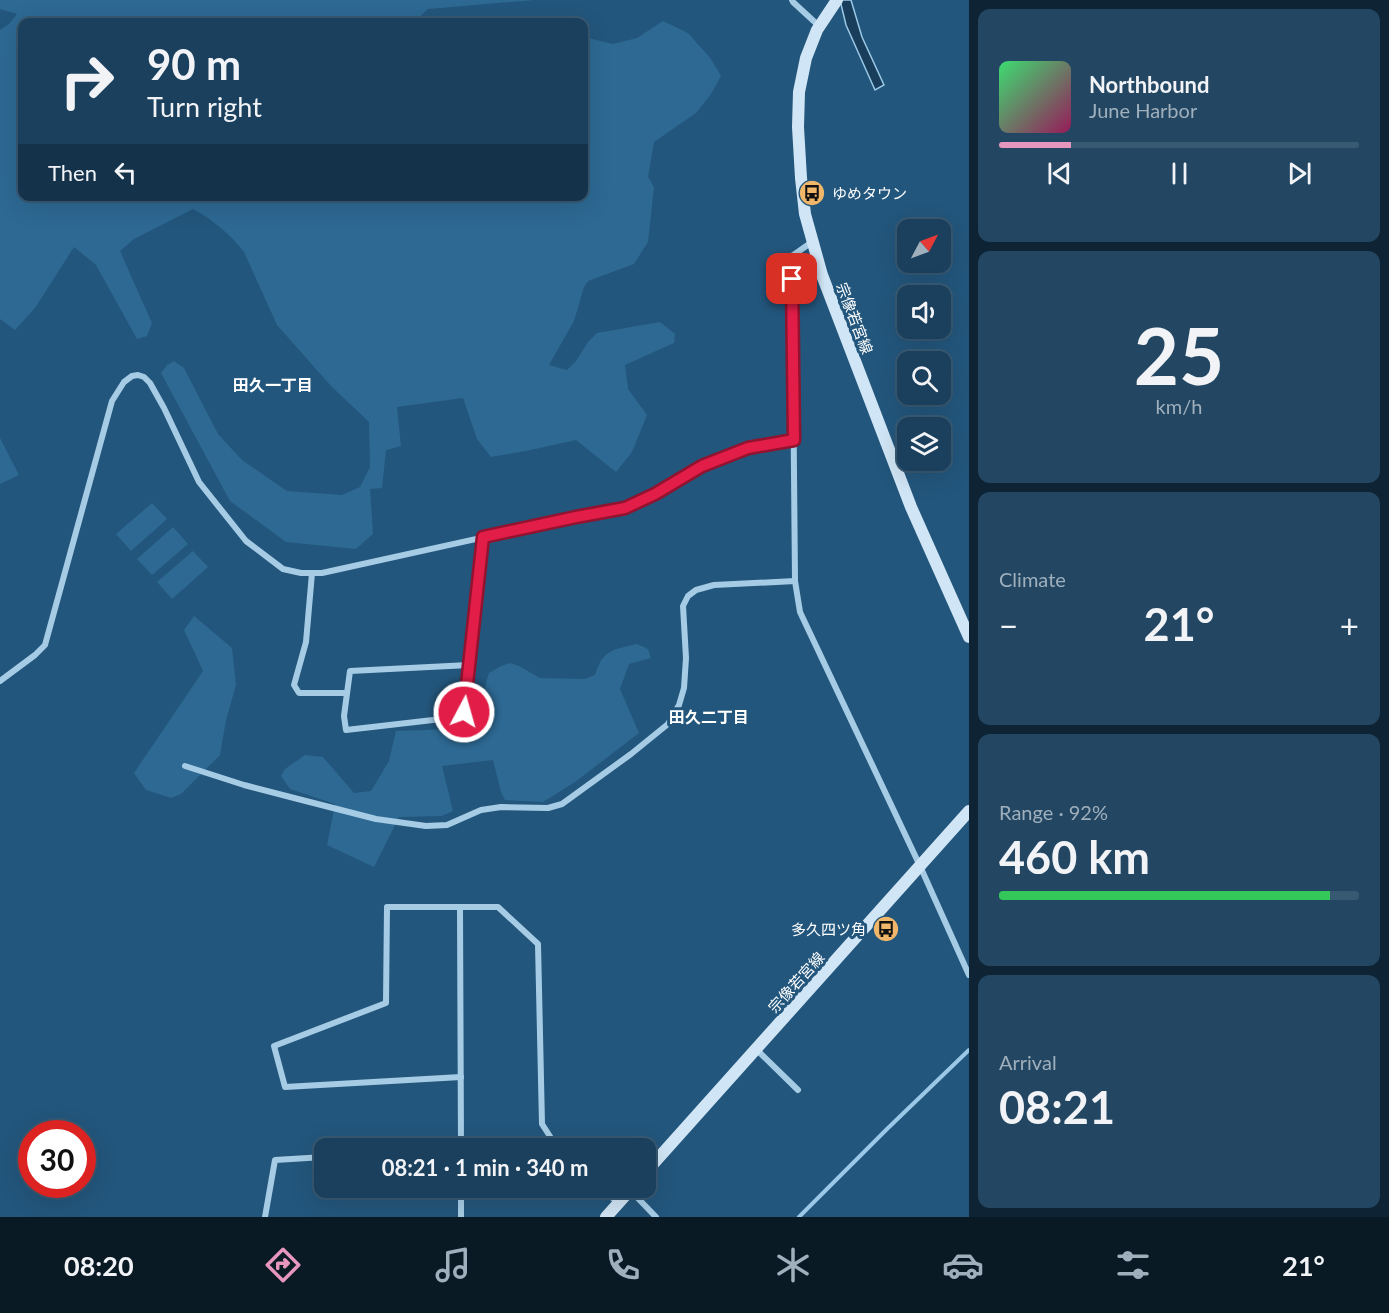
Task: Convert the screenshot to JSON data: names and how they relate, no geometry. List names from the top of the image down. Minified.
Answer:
{"streets":{"main road":["宗像若宮線"]},"districts":["田久一丁目","田久二丁目"],"places":{"bus stop":["ゆめタウン","多久四ツ角"]},"north":"top right","page":{"turn":["90 m","Turn right"],"song":["Northbound","June Harbor"],"then":"Then","tile":[["25","km/h"],"Climate",["Range · 92%","460 km"],["Arrival","08:21"]],"heat":["−","21°","+"],"limit":"30","trip":"08:21 · 1 min · 340 m","tabs":["08:20","21°"]}}
